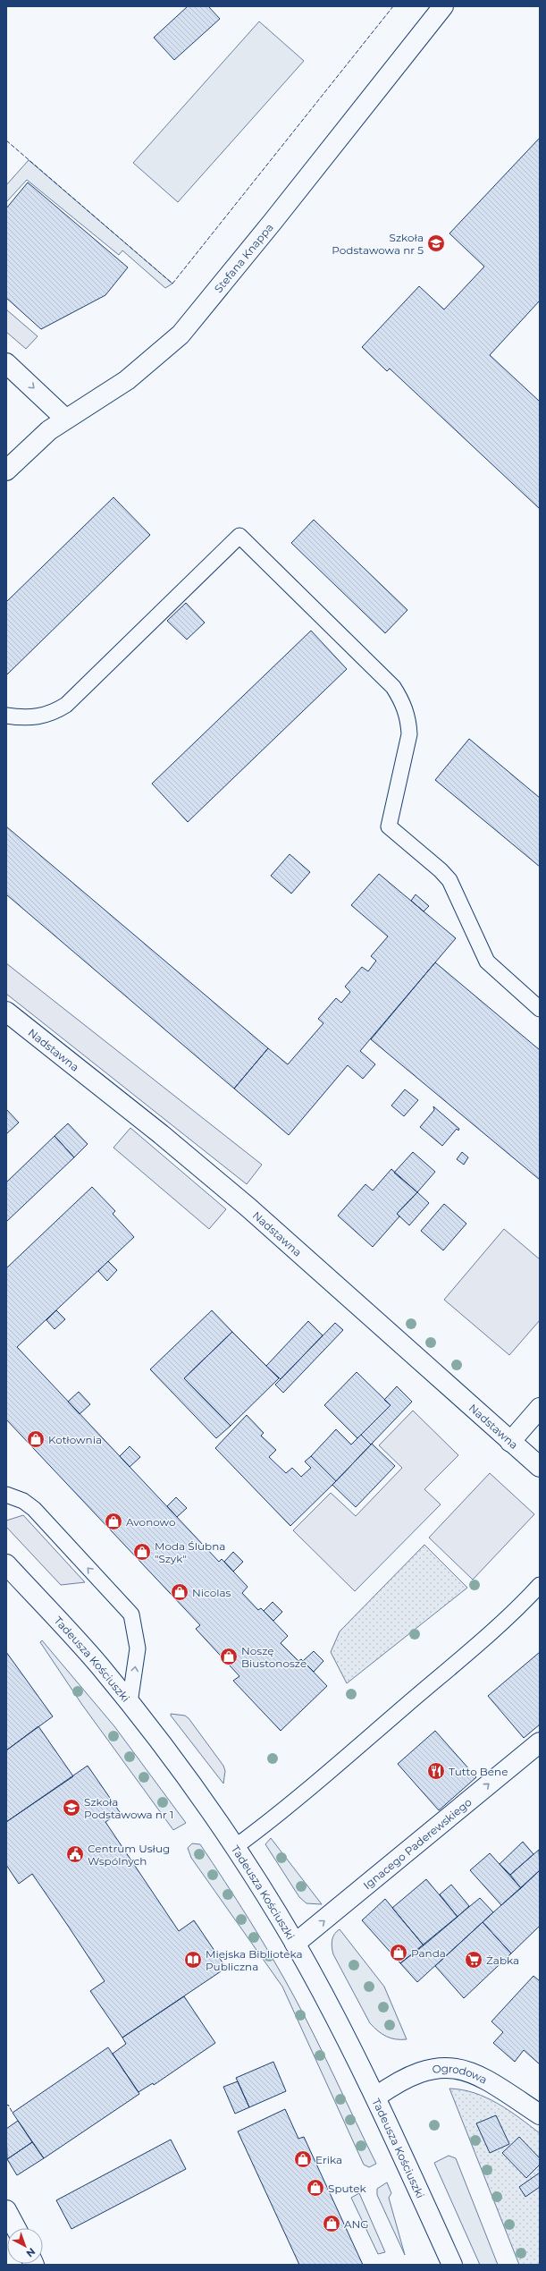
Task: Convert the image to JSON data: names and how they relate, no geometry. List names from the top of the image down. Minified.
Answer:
{"streets":{"street":["Stefana Knappa","Nadstawna","Tadeusza Kościuszki","Ignacego Paderewskiego","Ogrodowa"]},"crossings":[["Tadeusza Kościuszki","Ignacego Paderewskiego"],["Tadeusza Kościuszki","Ogrodowa"]],"one_way":["Ignacego Paderewskiego"],"places":{"school or university":["Szkoła Podstawowa nr 5","Szkoła Podstawowa nr 1"],"shop":["Kotłownia","Avonowo","Moda Ślubna \"Szyk\"","Nicolas","Noszę Biustonosze","Panda","Erika","Sputek","ANG"],"restaurant":["Tutto Bene"],"public building":["Centrum Usług Wspólnych"],"library":["Miejska Biblioteka Publiczna"],"supermarket":["Żabka"]},"north":"bottom right"}
